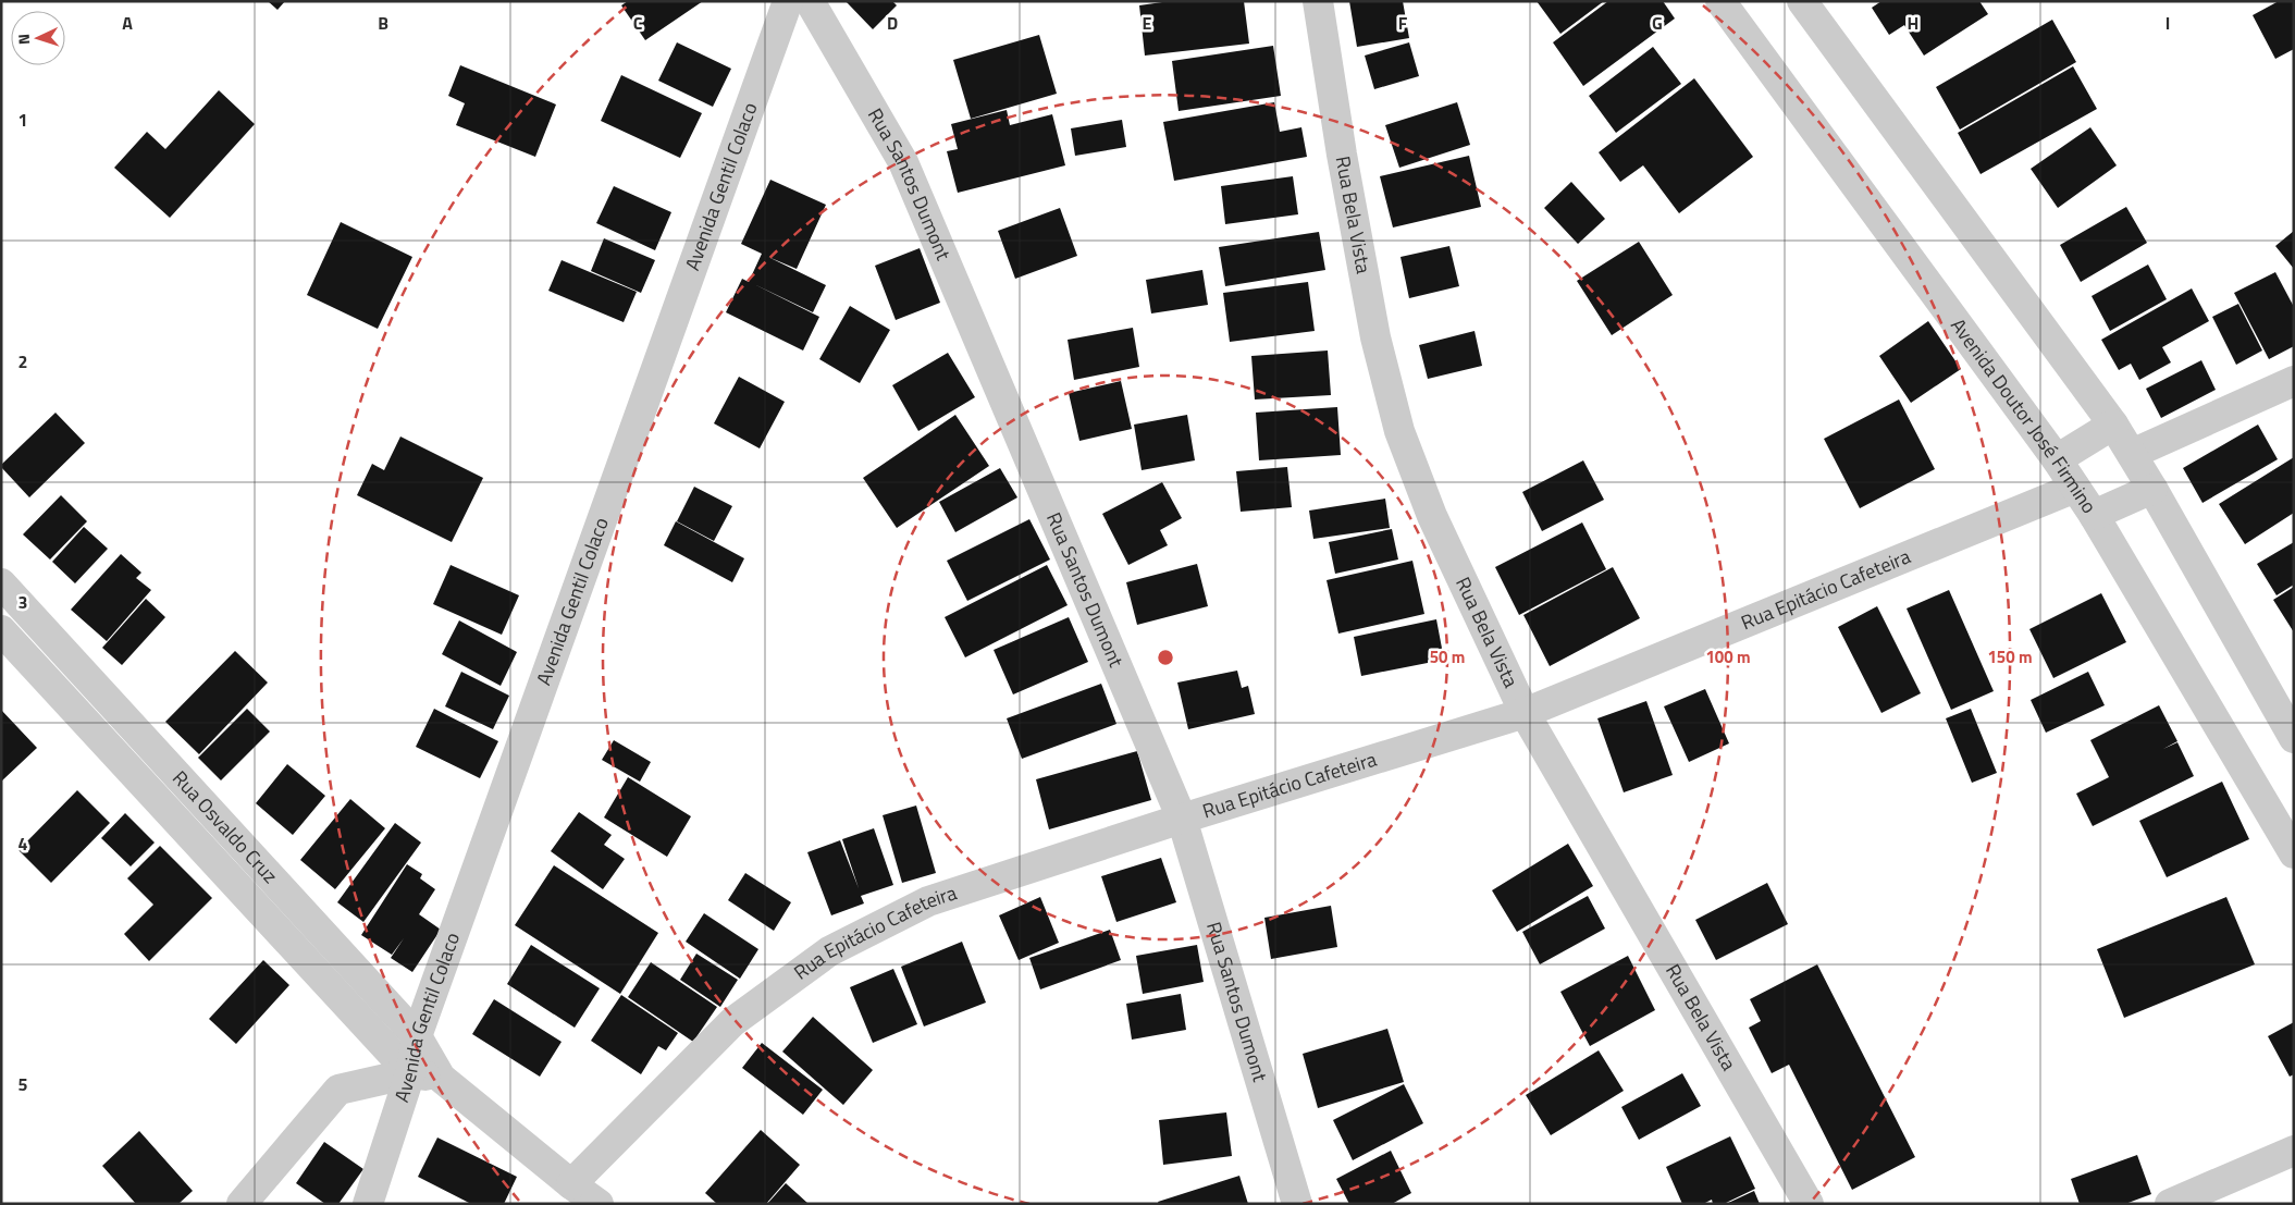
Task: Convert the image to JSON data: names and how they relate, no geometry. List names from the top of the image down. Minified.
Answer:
{"streets":{"street":["Avenida Gentil Colaco","Rua Santos Dumont","Rua Bela Vista","Avenida Doutor José Firmino","Rua Epitácio Cafeteira","Rua Osvaldo Cruz"]},"crossings":[["Avenida Gentil Colaco","Rua Osvaldo Cruz"],["Rua Santos Dumont","Rua Epitácio Cafeteira"],["Rua Bela Vista","Rua Epitácio Cafeteira"],["Avenida Doutor José Firmino","Rua Epitácio Cafeteira"],["Rua Epitácio Cafeteira","Rua Osvaldo Cruz"]],"north":"left","grid":{"columns":["A","B","C","D","E","F","G","H","I"],"rows":["1","2","3","4","5"]},"rings":["50 m","100 m","150 m"]}
